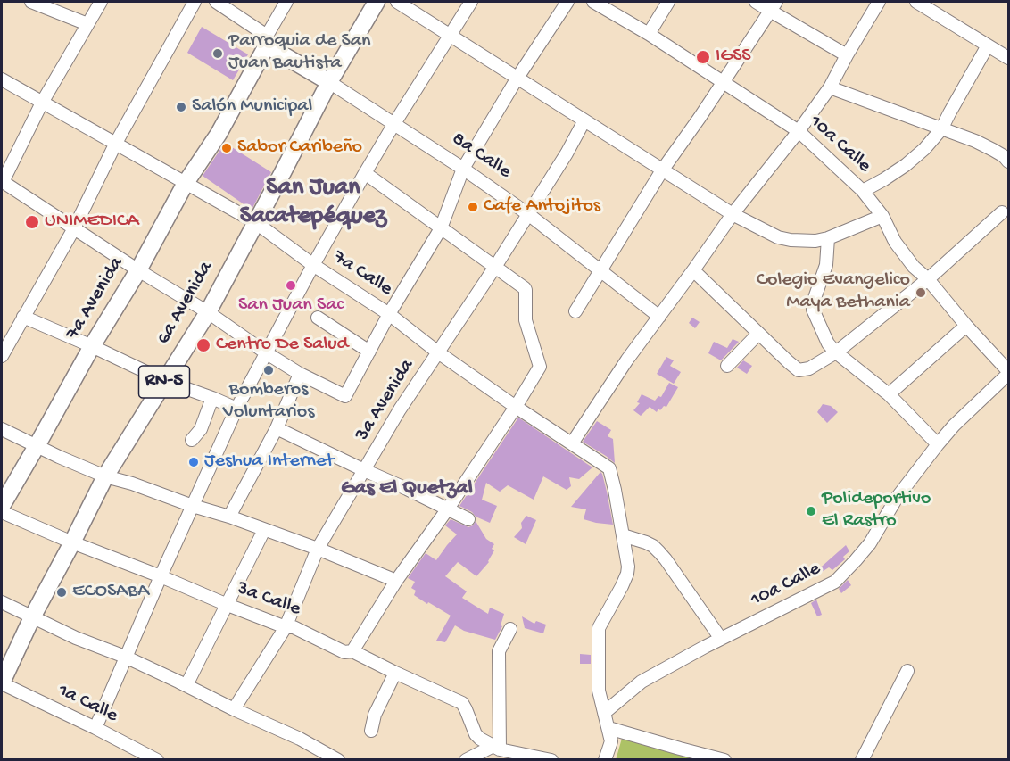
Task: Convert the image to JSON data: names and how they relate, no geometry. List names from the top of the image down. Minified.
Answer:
{"streets":{"main road":["8a Calle","7a Avenida","6a Avenida","RN-5"],"street":["10a Calle","7a Calle","3a Avenida","3a Calle","1a Calle"]},"crossings":[["8a Calle","7a Avenida"],["8a Calle","6a Avenida"],["8a Calle","3a Avenida"],["7a Calle","7a Avenida"],["7a Calle","6a Avenida"],["7a Calle","3a Avenida"],["6a Avenida","3a Calle"],["6a Avenida","1a Calle"],["3a Avenida","3a Calle"]],"districts":["San Juan Sacatepéquez","Gas El Quetzal"],"places":["Parroquia de San Juan Bautista","IGSS","Salón Municipal","Sabor Caribeño","Cafe Antojitos","UNIMEDICA","San Juan Sac","Colegio Evangelico Maya Bethania","Centro De Salud","Bomberos Voluntarios","Jeshua Internet","Polideportivo El Rastro","ECOSABA"]}
